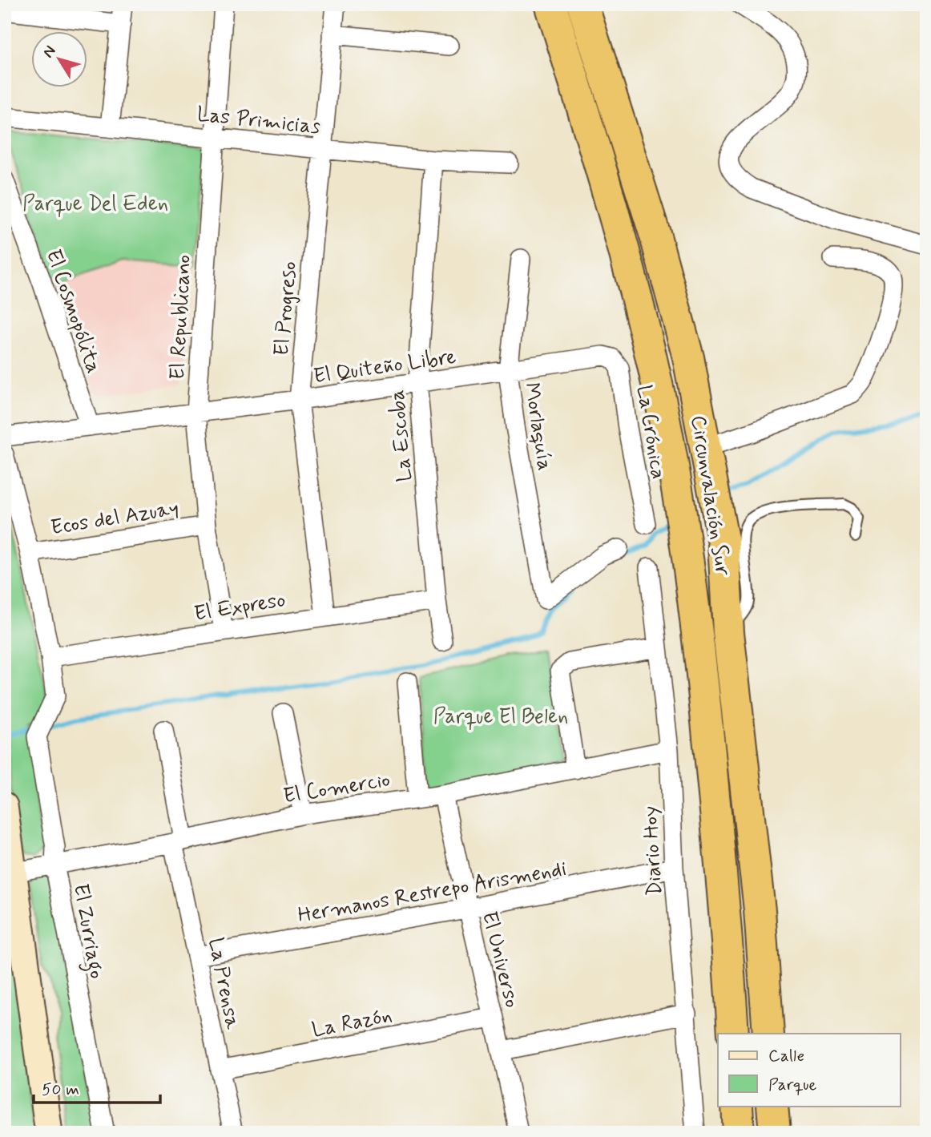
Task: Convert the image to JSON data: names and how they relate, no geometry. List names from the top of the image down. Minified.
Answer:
{"streets":{"highway":["Circunvalación Sur"],"street":["Las Primicias","El Progreso","El Cosmopólita","El Republicano","El Quiteño Libre","Morlaquía","La Crónica","La Escoba","Ecos del Azuay","El Expreso","El Comercio","Diario Hoy","Hermanos Restrepo Arismendi","El Zurriago","El Universo","La Prensa","La Razón"]},"crossings":[["Las Primicias","El Progreso"],["Las Primicias","El Republicano"],["Las Primicias","La Escoba"],["El Progreso","El Quiteño Libre"],["El Progreso","El Expreso"],["El Cosmopólita","El Quiteño Libre"],["El Republicano","El Quiteño Libre"],["El Republicano","Ecos del Azuay"],["El Republicano","El Expreso"],["El Quiteño Libre","Morlaquía"],["El Quiteño Libre","La Crónica"],["El Quiteño Libre","La Escoba"],["La Escoba","El Expreso"],["El Expreso","El Zurriago"],["El Comercio","Diario Hoy"],["El Comercio","El Zurriago"],["El Comercio","El Universo"],["El Comercio","La Prensa"],["Diario Hoy","Hermanos Restrepo Arismendi"],["Hermanos Restrepo Arismendi","El Universo"],["Hermanos Restrepo Arismendi","La Prensa"],["El Universo","La Razón"],["La Prensa","La Razón"]],"parks":["Parque Del Eden","Parque El Belen"],"legend":["Calle","Parque"],"scale_bar":"50 m","north":"top left"}
